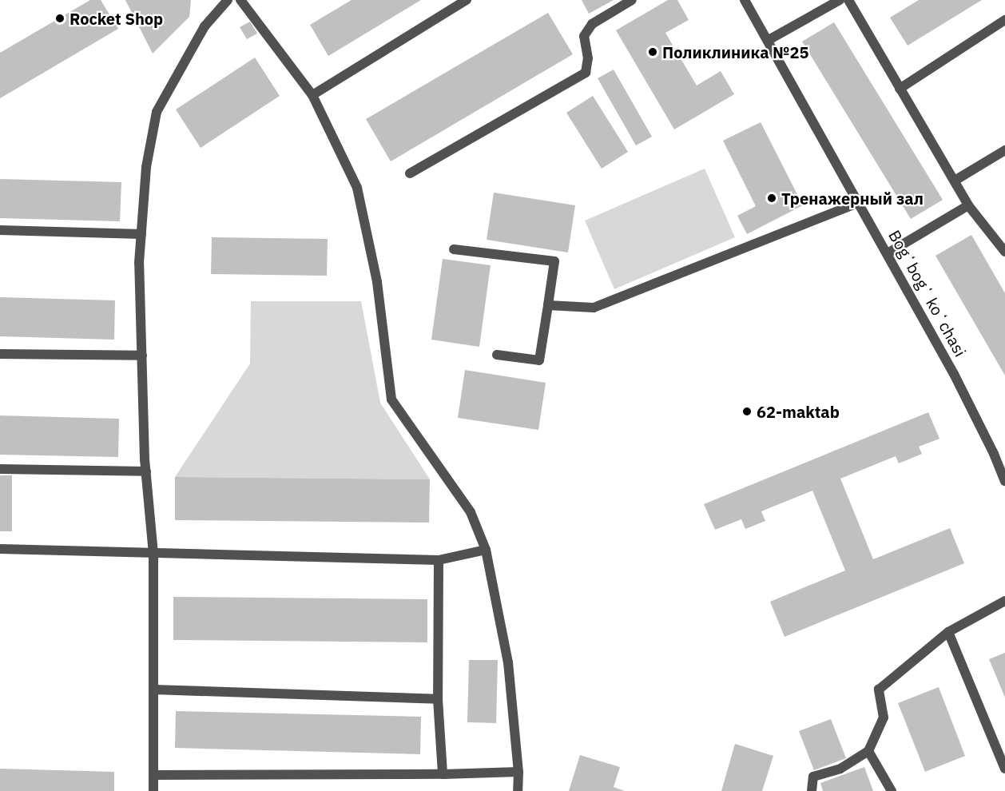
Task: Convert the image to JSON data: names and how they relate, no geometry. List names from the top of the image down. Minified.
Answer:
{"streets":{"street":["Bogʻbogʻ koʻchasi"]},"places":["Rocket Shop","Поликлиника №25","Тренажерный зал","62-maktab"]}
